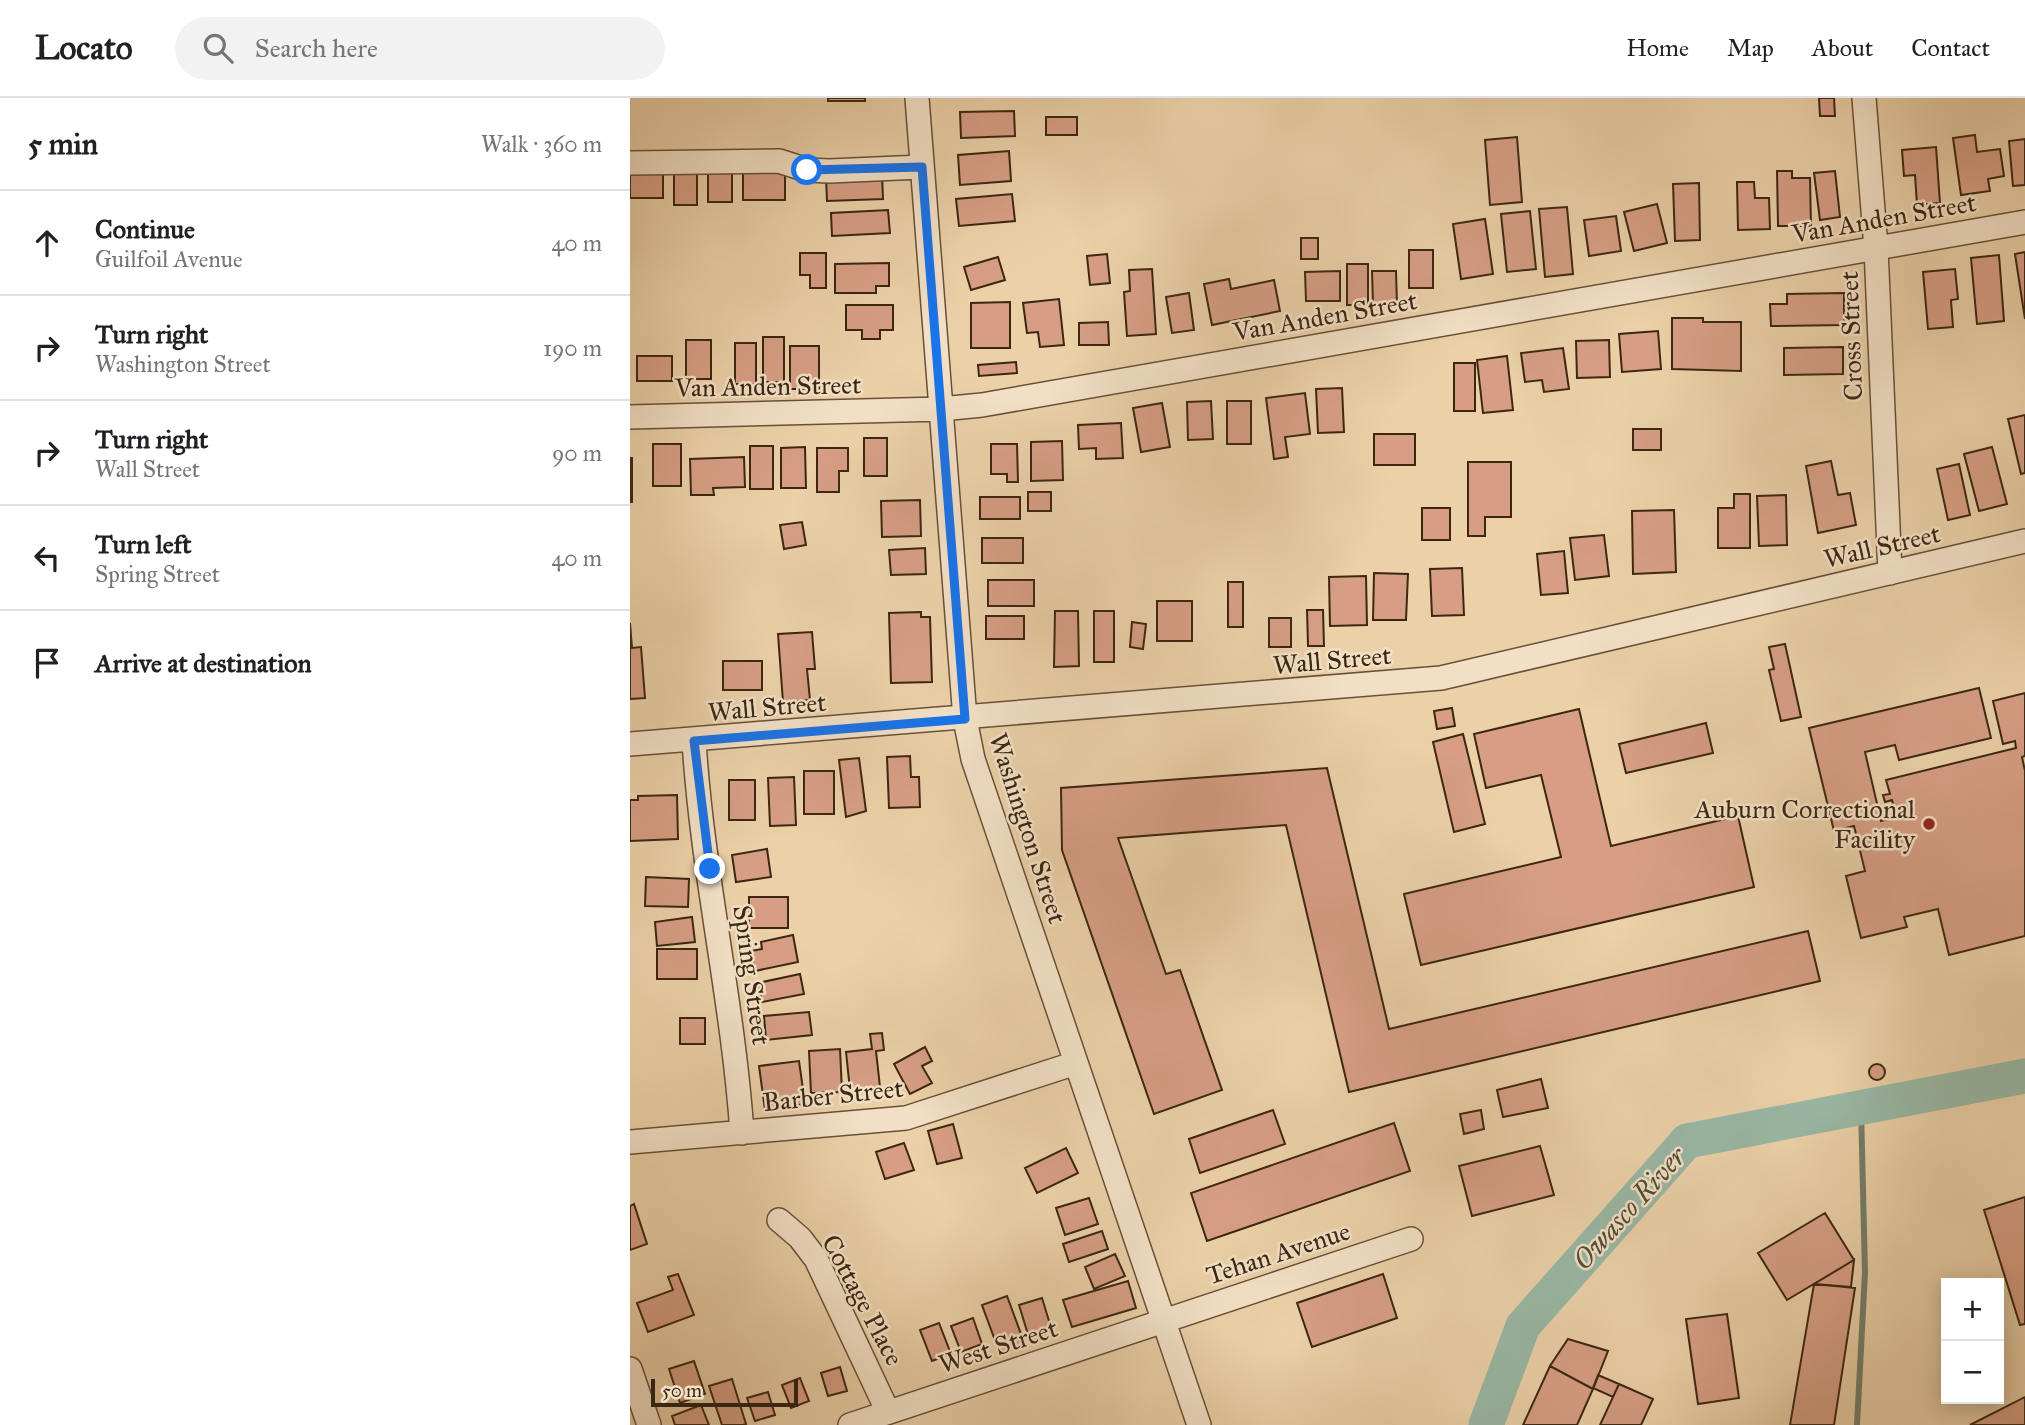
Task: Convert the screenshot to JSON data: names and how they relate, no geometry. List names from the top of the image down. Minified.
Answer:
{"streets":{"street":["Van Anden Street","Cross Street","Wall Street","Washington Street","Spring Street","Barber Street","Tehan Avenue","Cottage Place","West Street"]},"crossings":[["Van Anden Street","Cross Street"],["Van Anden Street","Washington Street"],["Cross Street","Wall Street"],["Wall Street","Washington Street"],["Wall Street","Spring Street"],["Washington Street","Barber Street"],["Washington Street","Tehan Avenue"],["Washington Street","West Street"],["Spring Street","Barber Street"],["Tehan Avenue","West Street"],["Cottage Place","West Street"]],"water":["Owasco River"],"places":["Auburn Correctional Facility"],"scale_bar":"50 m","page":{"header":"Locato","search":"Search here","nav":["Home","Map","About","Contact"],"heading":["5 min","Walk · 360 m"],"list":[["Continue","Guilfoil Avenue","40 m"],["Turn right","Washington Street","190 m"],["Turn right","Wall Street","90 m"],["Turn left","Spring Street","40 m"],"Arrive at destination"],"map_buttons":["+","−"],"scale":"50 m"}}
